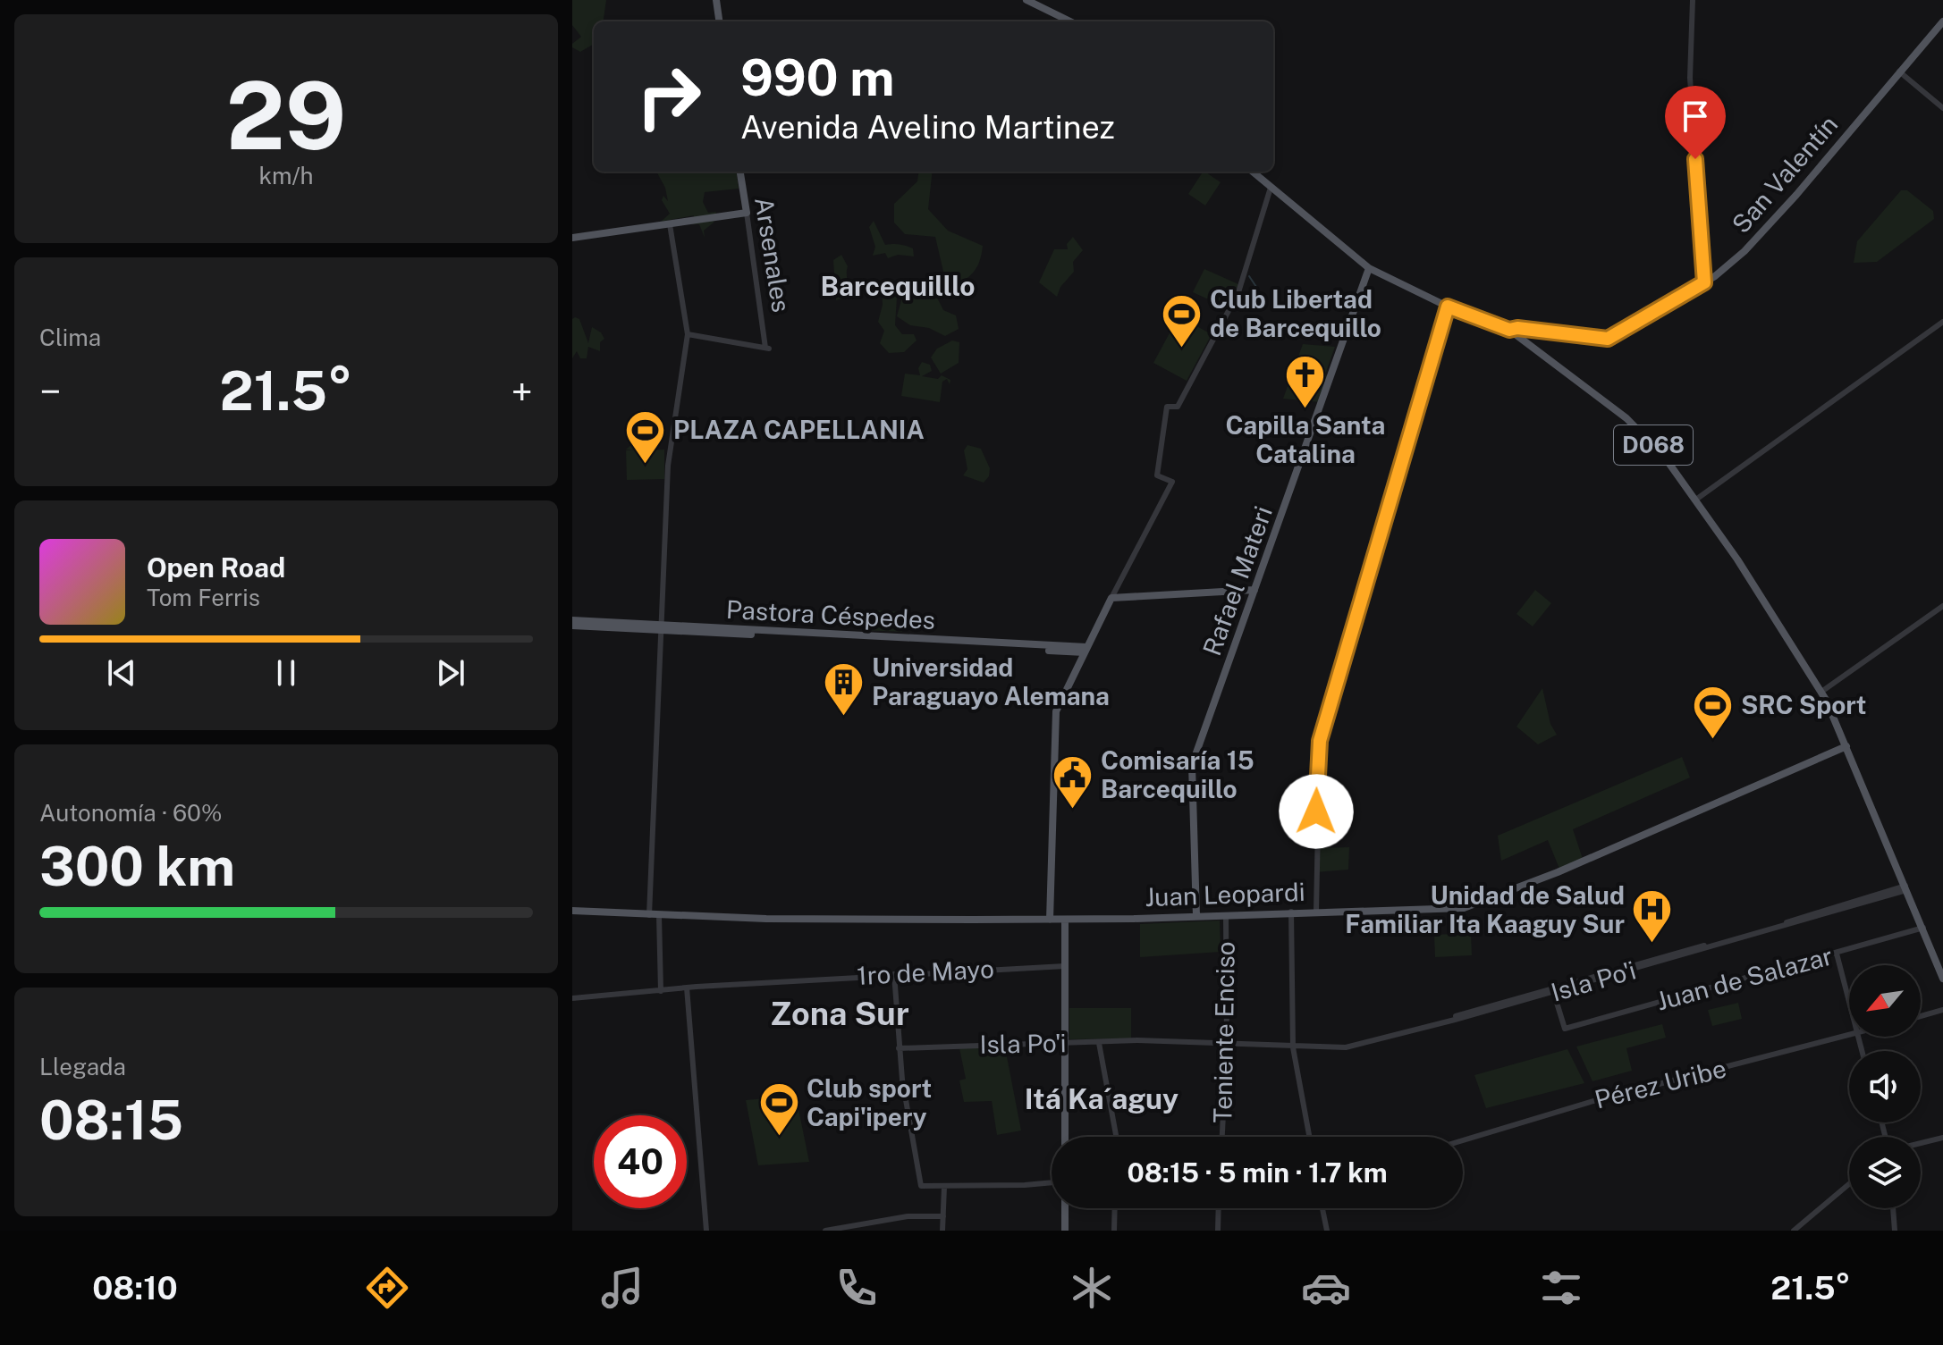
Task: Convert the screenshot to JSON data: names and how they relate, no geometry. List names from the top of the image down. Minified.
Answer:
{"streets":{"main road":["San Valentín","Arsenales","D068","Rafael Materi","Pastora Céspedes","Juan Leopardi"],"street":["1ro de Mayo","Juan de Salazar","Isla Po'i","Teniente Enciso","Pérez Uribe"]},"crossings":[["San Valentín","D068"],["D068","Rafael Materi"],["D068","Juan Leopardi"],["D068","Juan de Salazar"],["D068","Isla Po'i"],["Rafael Materi","Juan Leopardi"],["Juan Leopardi","Teniente Enciso"],["Juan de Salazar","Isla Po'i"],["Isla Po'i","Teniente Enciso"]],"districts":["Barcequilllo","Zona Sur","Itá Ka´aguy"],"places":{"sports":["Club Libertad de Barcequillo","PLAZA CAPELLANIA","SRC Sport","Club sport Capi'ipery"],"church":["Capilla Santa Catalina"],"building":["Universidad Paraguayo Alemana"],"public building":["Comisaría 15 Barcequillo"],"hospital":["Unidad de Salud Familiar Ita Kaaguy Sur"]},"north":"bottom left","page":{"tile":[["29","km/h"],"Clima",["Autonomía · 60%","300 km"],["Llegada","08:15"]],"turn":["990 m","Avenida Avelino Martinez"],"heat":["−","21.5°","+"],"song":["Open Road","Tom Ferris"],"limit":"40","trip":"08:15 · 5 min · 1.7 km","tabs":["08:10","21.5°"]}}
